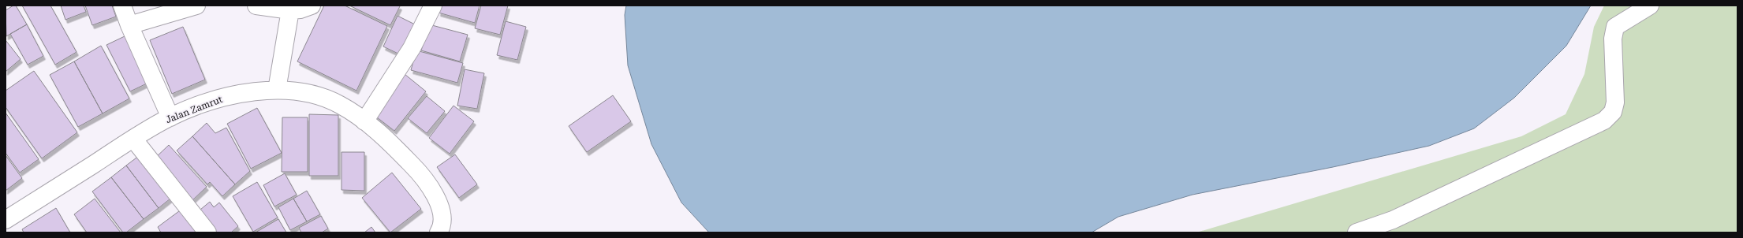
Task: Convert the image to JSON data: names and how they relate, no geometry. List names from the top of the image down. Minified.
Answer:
{"streets":{"street":["Jalan Zamrut"]}}
